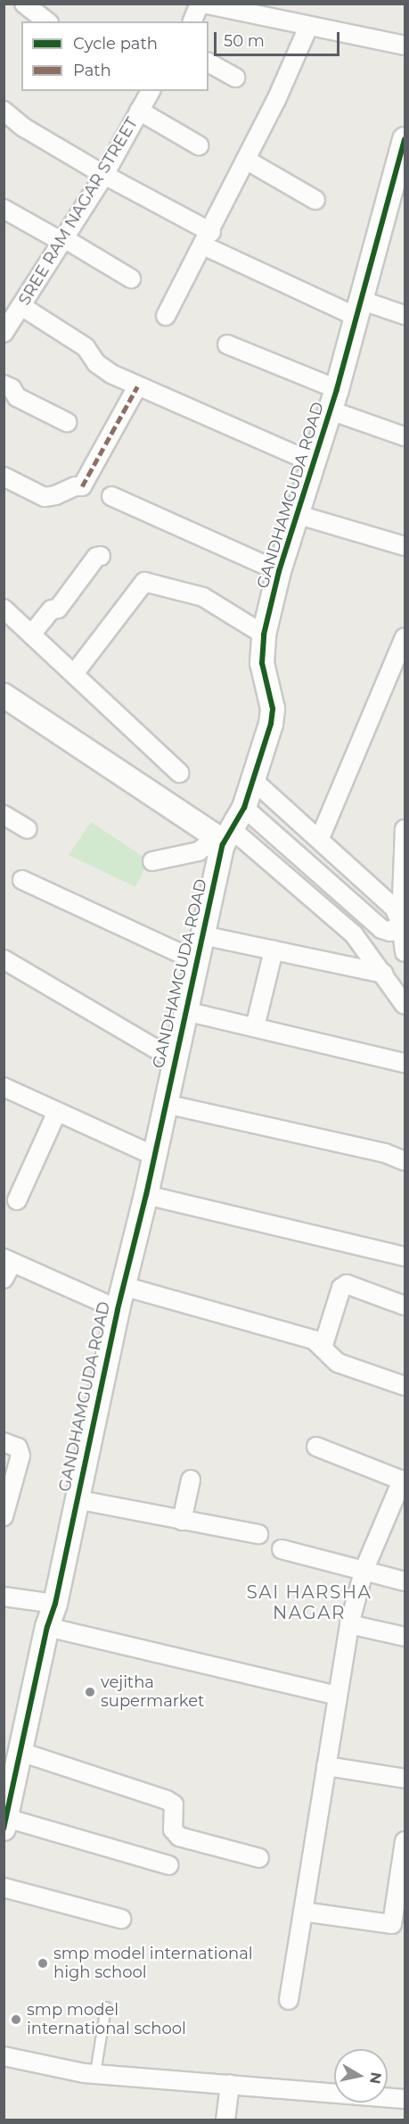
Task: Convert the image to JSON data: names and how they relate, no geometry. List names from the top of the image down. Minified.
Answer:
{"streets":{"street":["SREE RAM NAGAR STREET","GANDHAMGUDA ROAD"]},"districts":["SAI HARSHA NAGAR"],"places":["vejitha supermarket","smp model international high school","smp model international school"],"legend":["Cycle path","Path"],"scale_bar":"50 m","north":"right"}
